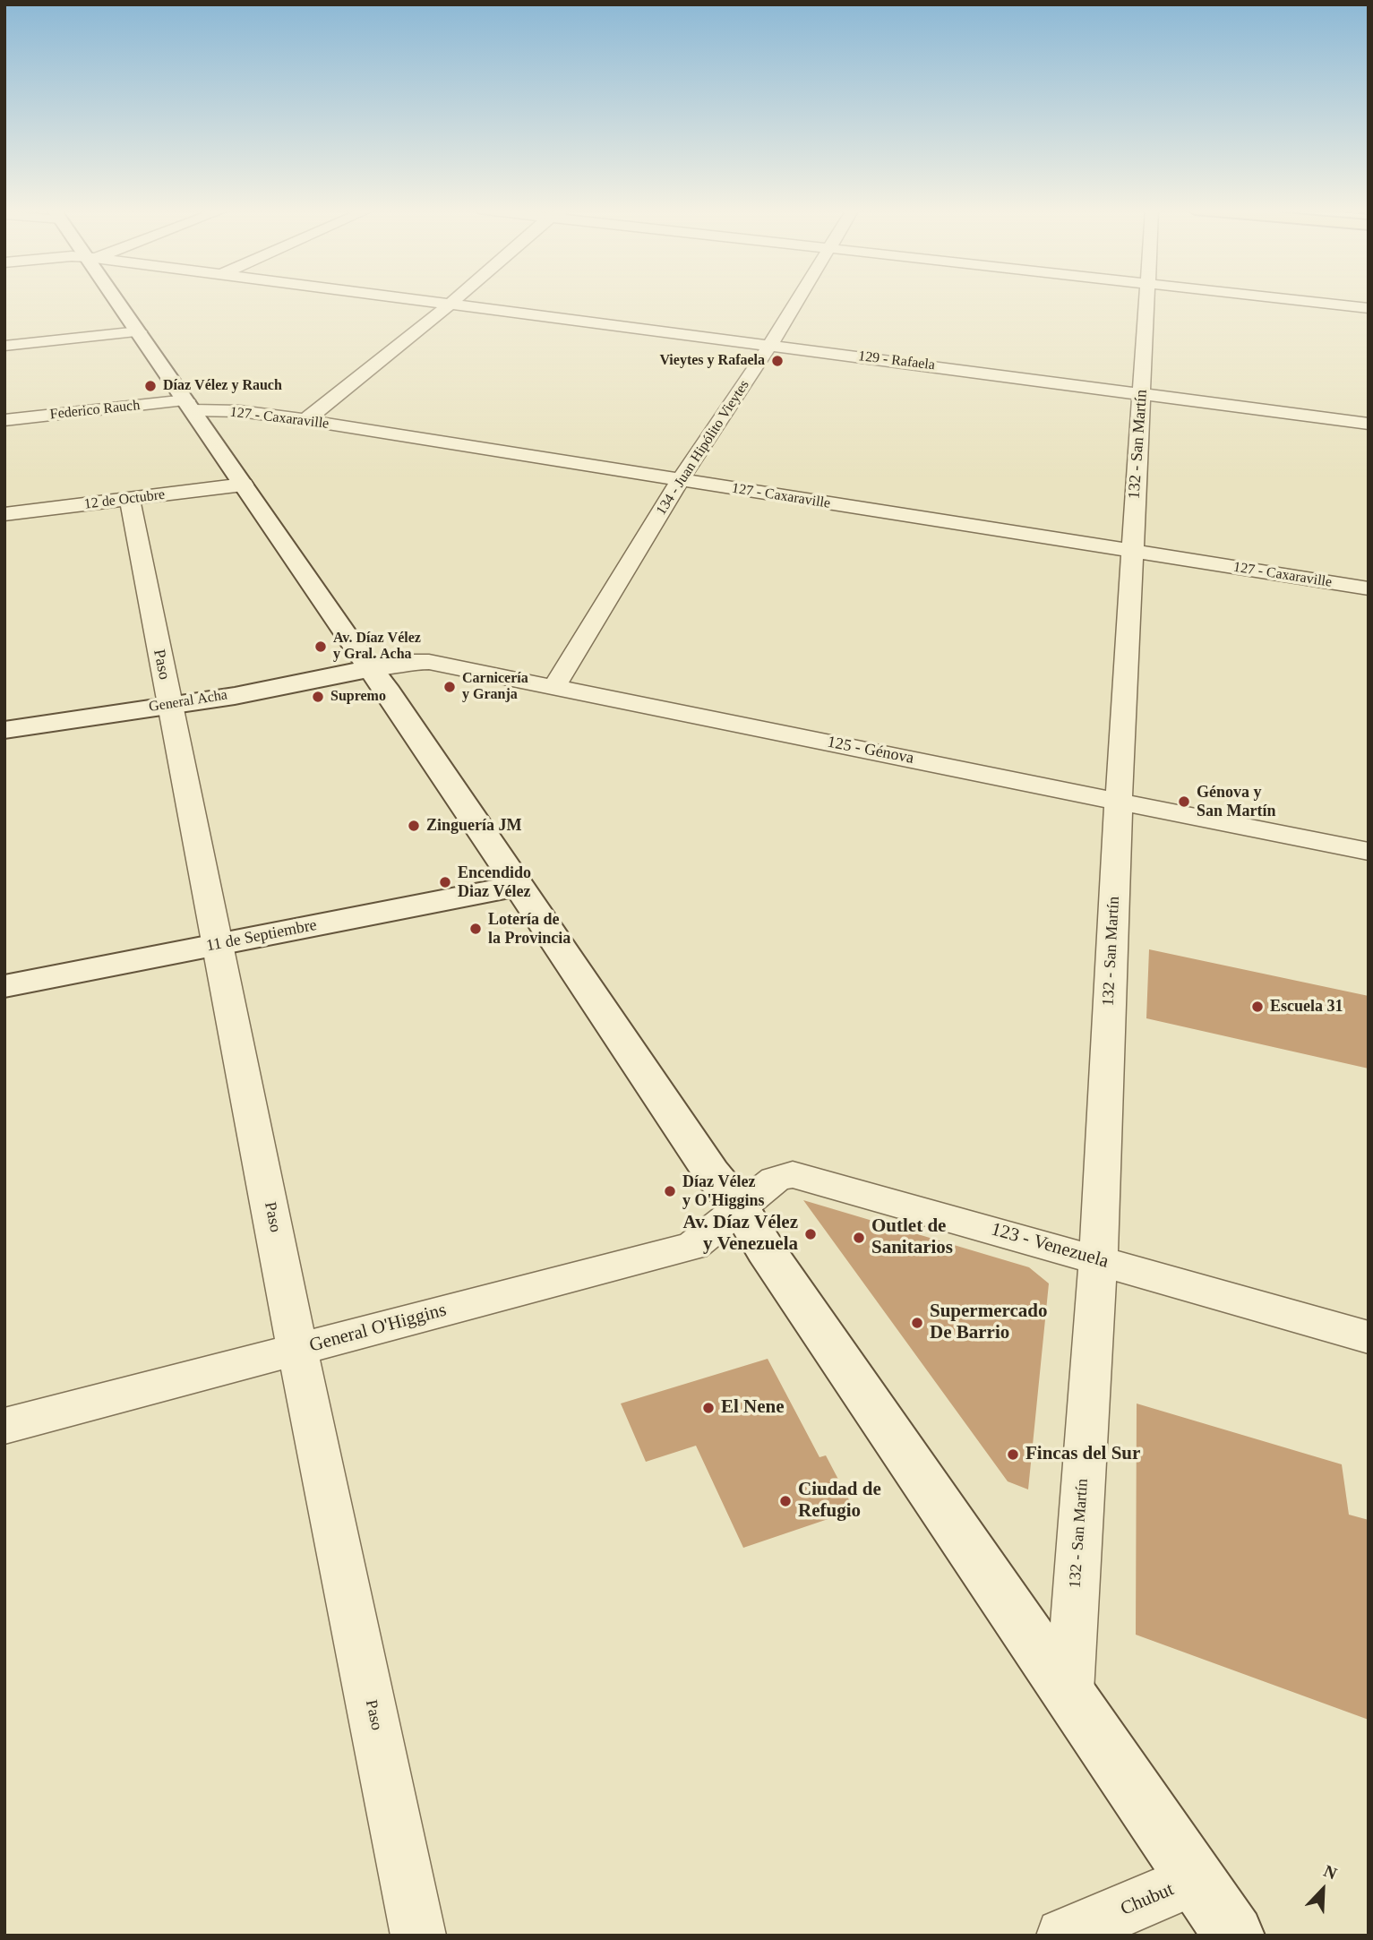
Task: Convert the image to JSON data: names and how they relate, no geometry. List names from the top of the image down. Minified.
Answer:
{"streets":{"main road":["General Acha","11 de Septiembre"],"street":["129 - Rafaela","Federico Rauch","127 - Caxaraville","132 - San Martín","134 - Juan Hipólito Vieytes","12 de Octubre","Paso","125 - Génova","123 - Venezuela","General O'Higgins","Chubut"]},"crossings":[["129 - Rafaela","132 - San Martín"],["129 - Rafaela","134 - Juan Hipólito Vieytes"],["Federico Rauch","127 - Caxaraville"],["127 - Caxaraville","132 - San Martín"],["127 - Caxaraville","134 - Juan Hipólito Vieytes"],["132 - San Martín","125 - Génova"],["132 - San Martín","123 - Venezuela"],["134 - Juan Hipólito Vieytes","125 - Génova"],["12 de Octubre","Paso"],["Paso","General Acha"],["Paso","11 de Septiembre"],["Paso","General O'Higgins"],["General Acha","125 - Génova"],["123 - Venezuela","General O'Higgins"]],"places":["Vieytes y Rafaela","Díaz Vélez y Rauch","Av. Díaz Vélez y Gral. Acha","Carnicería y Granja","Supremo","Génova y San Martín","Zinguería JM","Encendido Diaz Vélez","Lotería de la Provincia","Escuela 31","Díaz Vélez y O'Higgins","Av. Díaz Vélez y Venezuela","Outlet de Sanitarios","Supermercado De Barrio","El Nene","Fincas del Sur","Ciudad de Refugio"],"north":"top right"}
